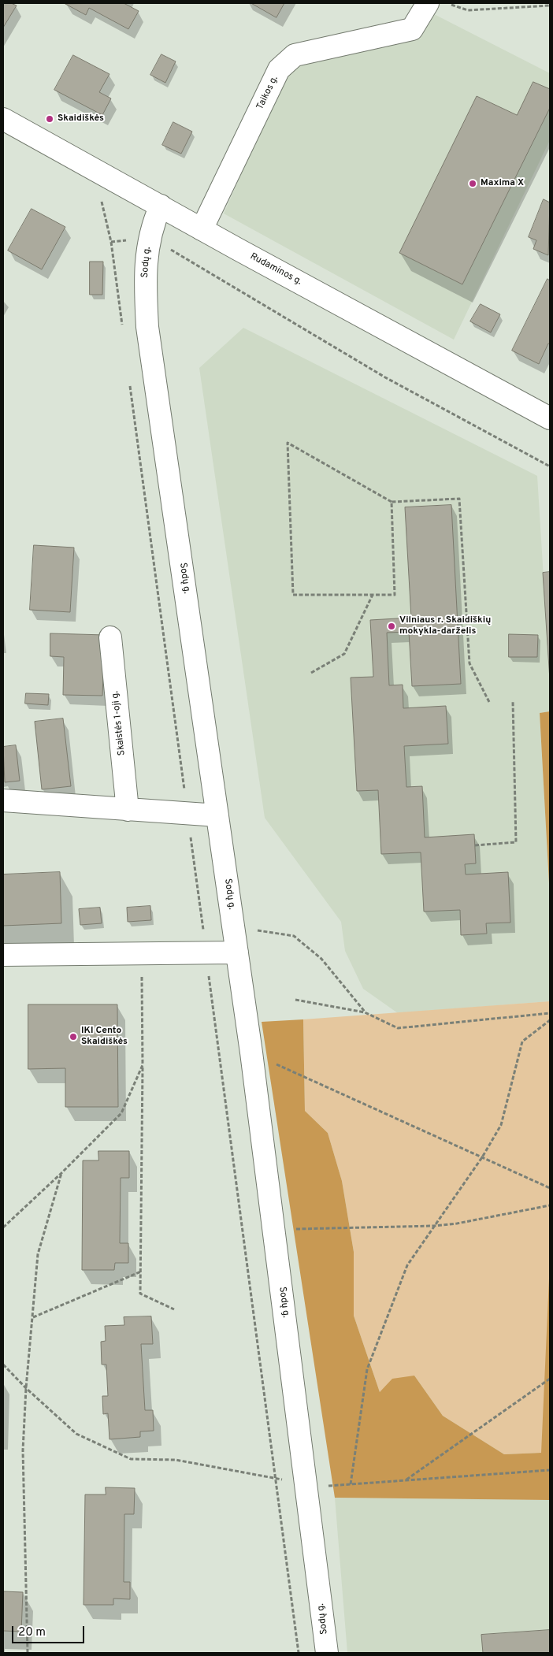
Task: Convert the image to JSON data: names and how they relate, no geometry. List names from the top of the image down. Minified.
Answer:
{"streets":{"street":["Taikos g.","Sodų g.","Rudaminos g.","Skaistės 1-oji g."]},"crossings":[["Taikos g.","Rudaminos g."],["Sodų g.","Rudaminos g."]],"places":["Skaidiškės","Maxima X","Vilniaus r. Skaidiškių mokykla-darželis","IKI Cento Skaidiškės"],"scale_bar":"20 m"}
